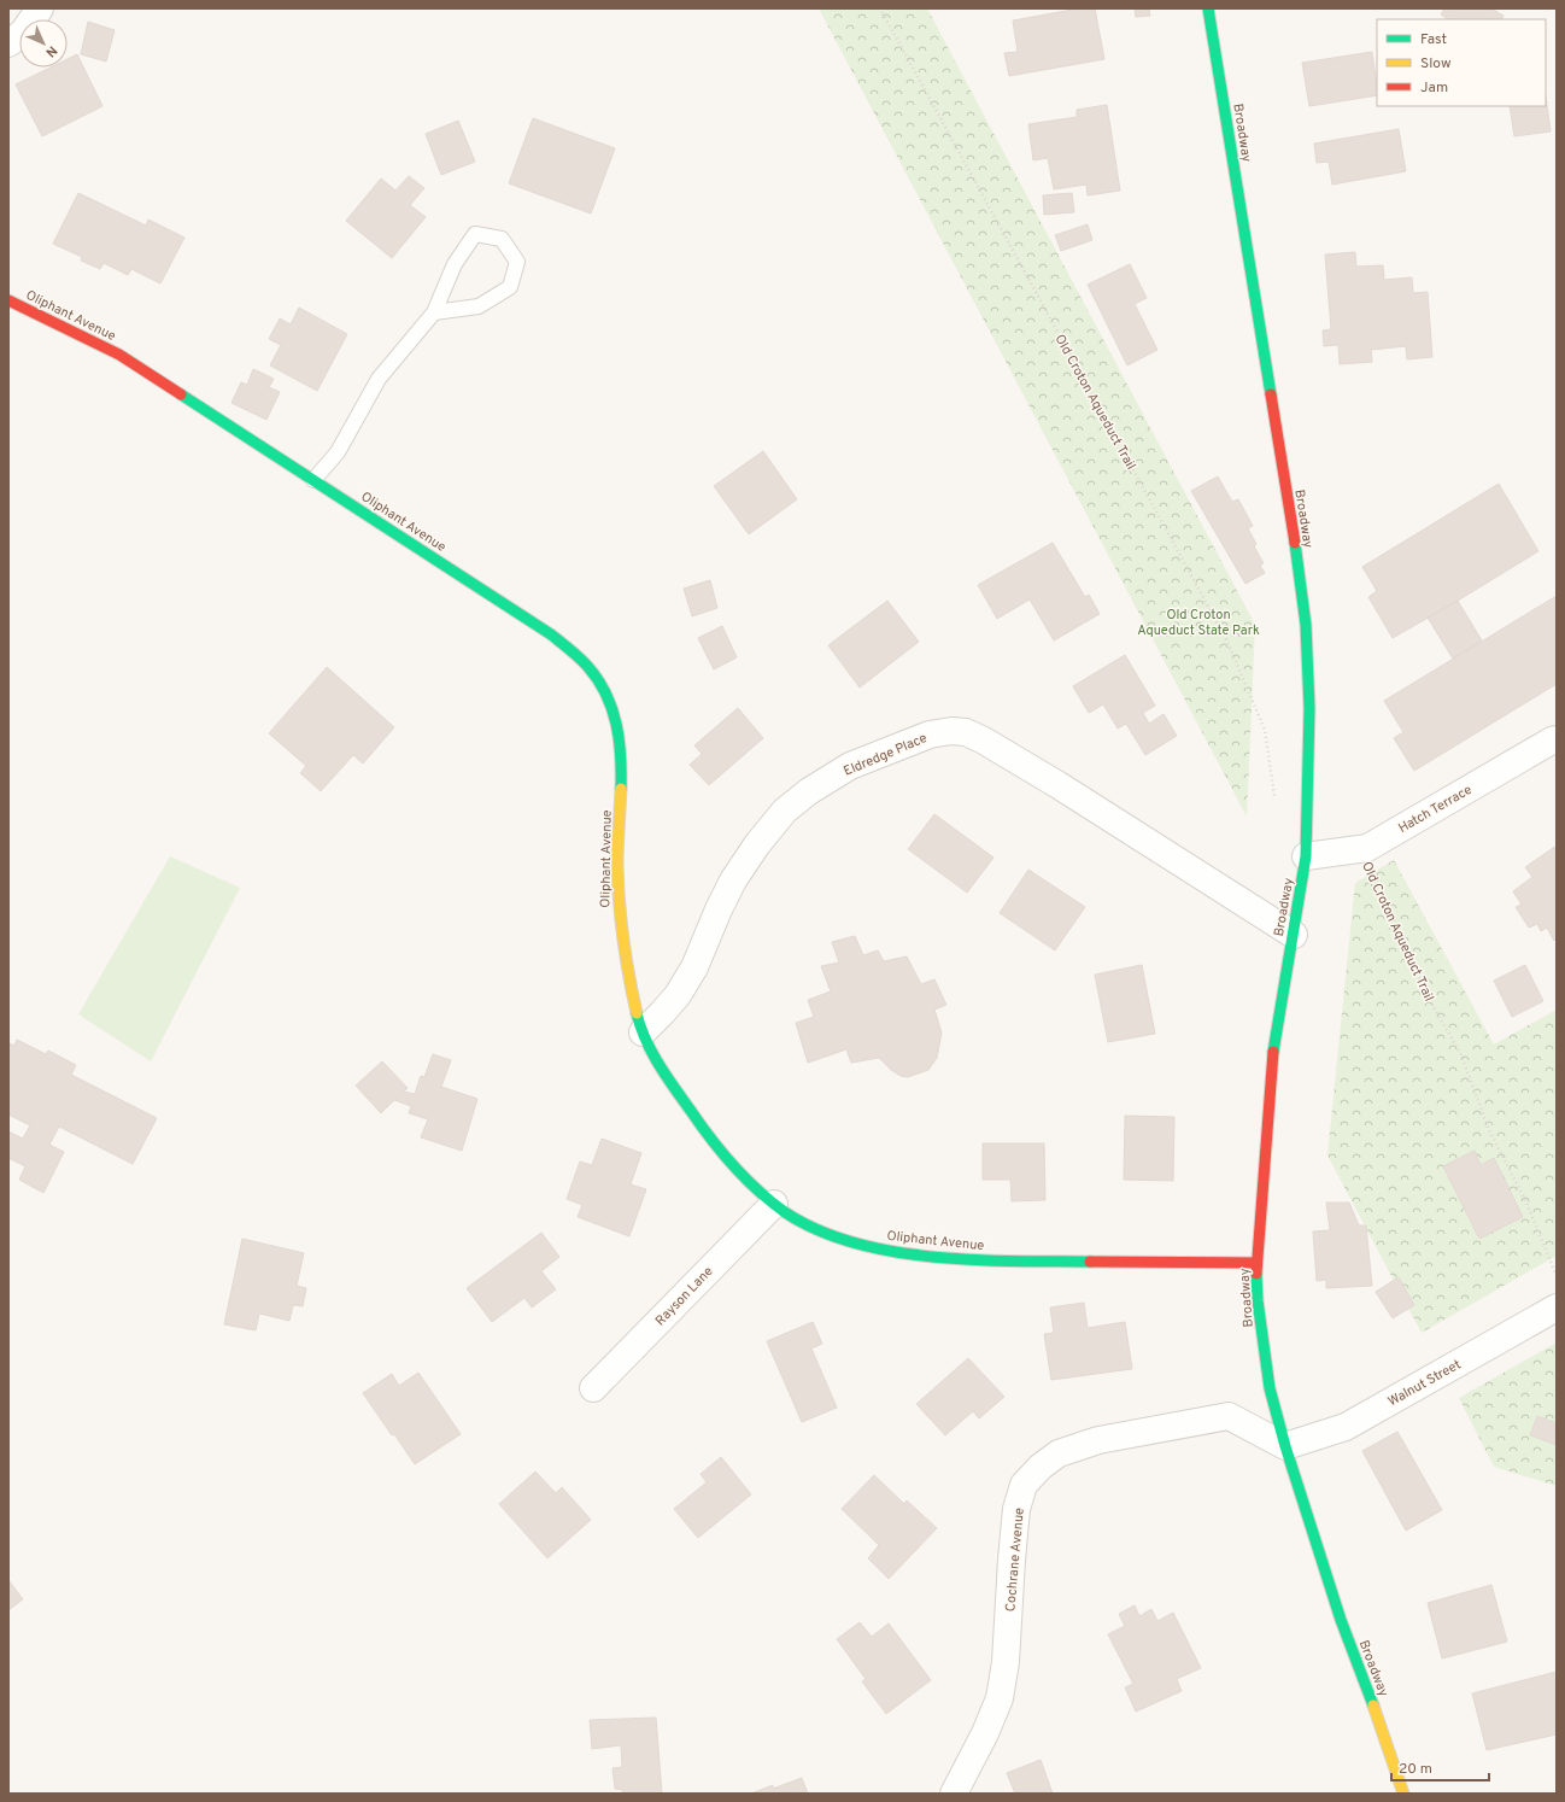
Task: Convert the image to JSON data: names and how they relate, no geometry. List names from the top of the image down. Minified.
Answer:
{"streets":{"main road":["Broadway","Oliphant Avenue"],"street":["Eldredge Place","Hatch Terrace","Rayson Lane","Walnut Street","Cochrane Avenue"],"path":["Old Croton Aqueduct Trail"]},"crossings":[["Broadway","Oliphant Avenue"],["Broadway","Eldredge Place"],["Broadway","Hatch Terrace"],["Broadway","Walnut Street"],["Broadway","Cochrane Avenue"],["Oliphant Avenue","Eldredge Place"],["Oliphant Avenue","Rayson Lane"],["Old Croton Aqueduct Trail","Hatch Terrace"],["Walnut Street","Cochrane Avenue"]],"parks":["Old Croton Aqueduct State Park"],"legend":["Fast","Slow","Jam"],"scale_bar":"20 m","north":"bottom right"}
